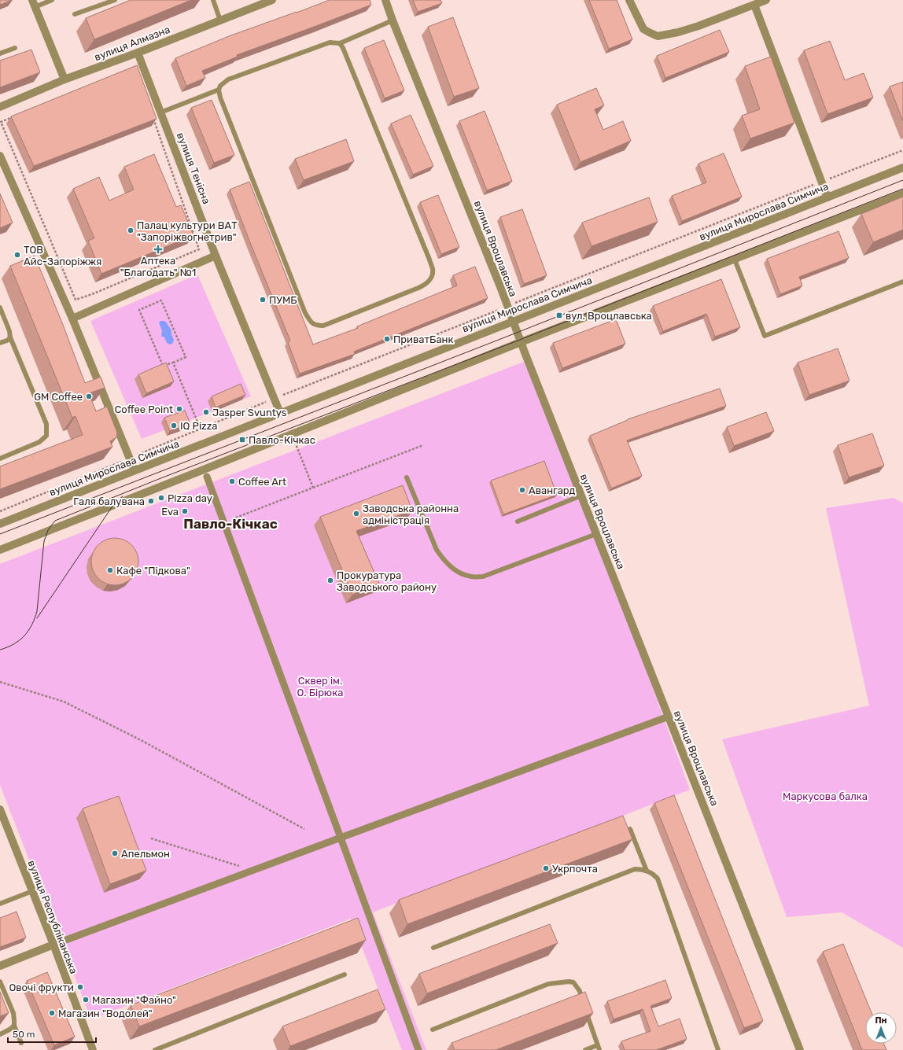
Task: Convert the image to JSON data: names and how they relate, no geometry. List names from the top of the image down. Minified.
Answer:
{"streets":{"street":["вулиця Алмазна","вулиця Тенісна","вулиця Мирослава Симчича","вулиця Вроцлавська","вулиця Республіканська"]},"crossings":[["вулиця Алмазна","вулиця Тенісна"],["вулиця Тенісна","вулиця Мирослава Симчича"],["вулиця Мирослава Симчича","вулиця Вроцлавська"]],"districts":["Павло-Кічкас"],"parks":["Сквер ім. О. Бірюка","Маркусова балка"],"places":{"other":["Палац культури ВАТ \"Запоріжвогнетрив\"","ТОВ Айс-Запоріжжя","ПУМБ","ПриватБанк","GM Coffee","Coffee Point","Jasper Svuntys","IQ Pіzza","Coffee Art","Авангард","Pizza day","Галя балувана","Eva","Заводська районна адміністрація","Кафе \"Підкова\"","Прокуратура Заводського району","Апельмон","Укрпочта","Овочі фрукти","Магазин \"Файно\"","Магазин \"Водолей\""],"health":["Аптека \"Благодать\" №1"],"transit":["вул. Вроцлавська","Павло-Кічкас"]},"scale_bar":"50 m","north":"top"}
